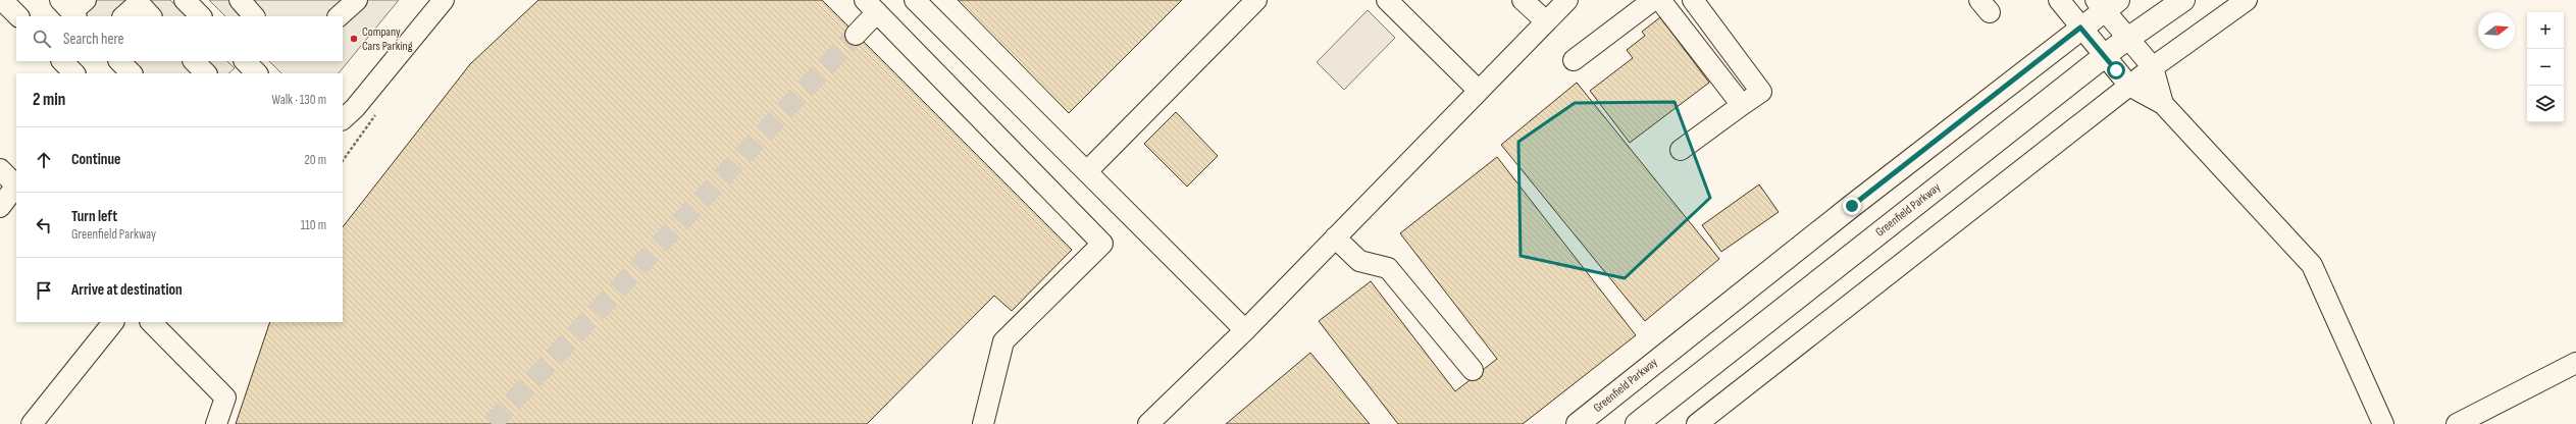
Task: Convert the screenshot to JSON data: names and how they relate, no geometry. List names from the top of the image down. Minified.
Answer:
{"streets":{"main road":["Greenfield Parkway"]},"places":["Company Cars Parking"],"north":"right","page":{"map_buttons":["+","−"],"search":"Search here","heading":["2 min","Walk · 130 m"],"list":[["Continue","20 m"],["Turn left","Greenfield Parkway","110 m"],"Arrive at destination"]}}
